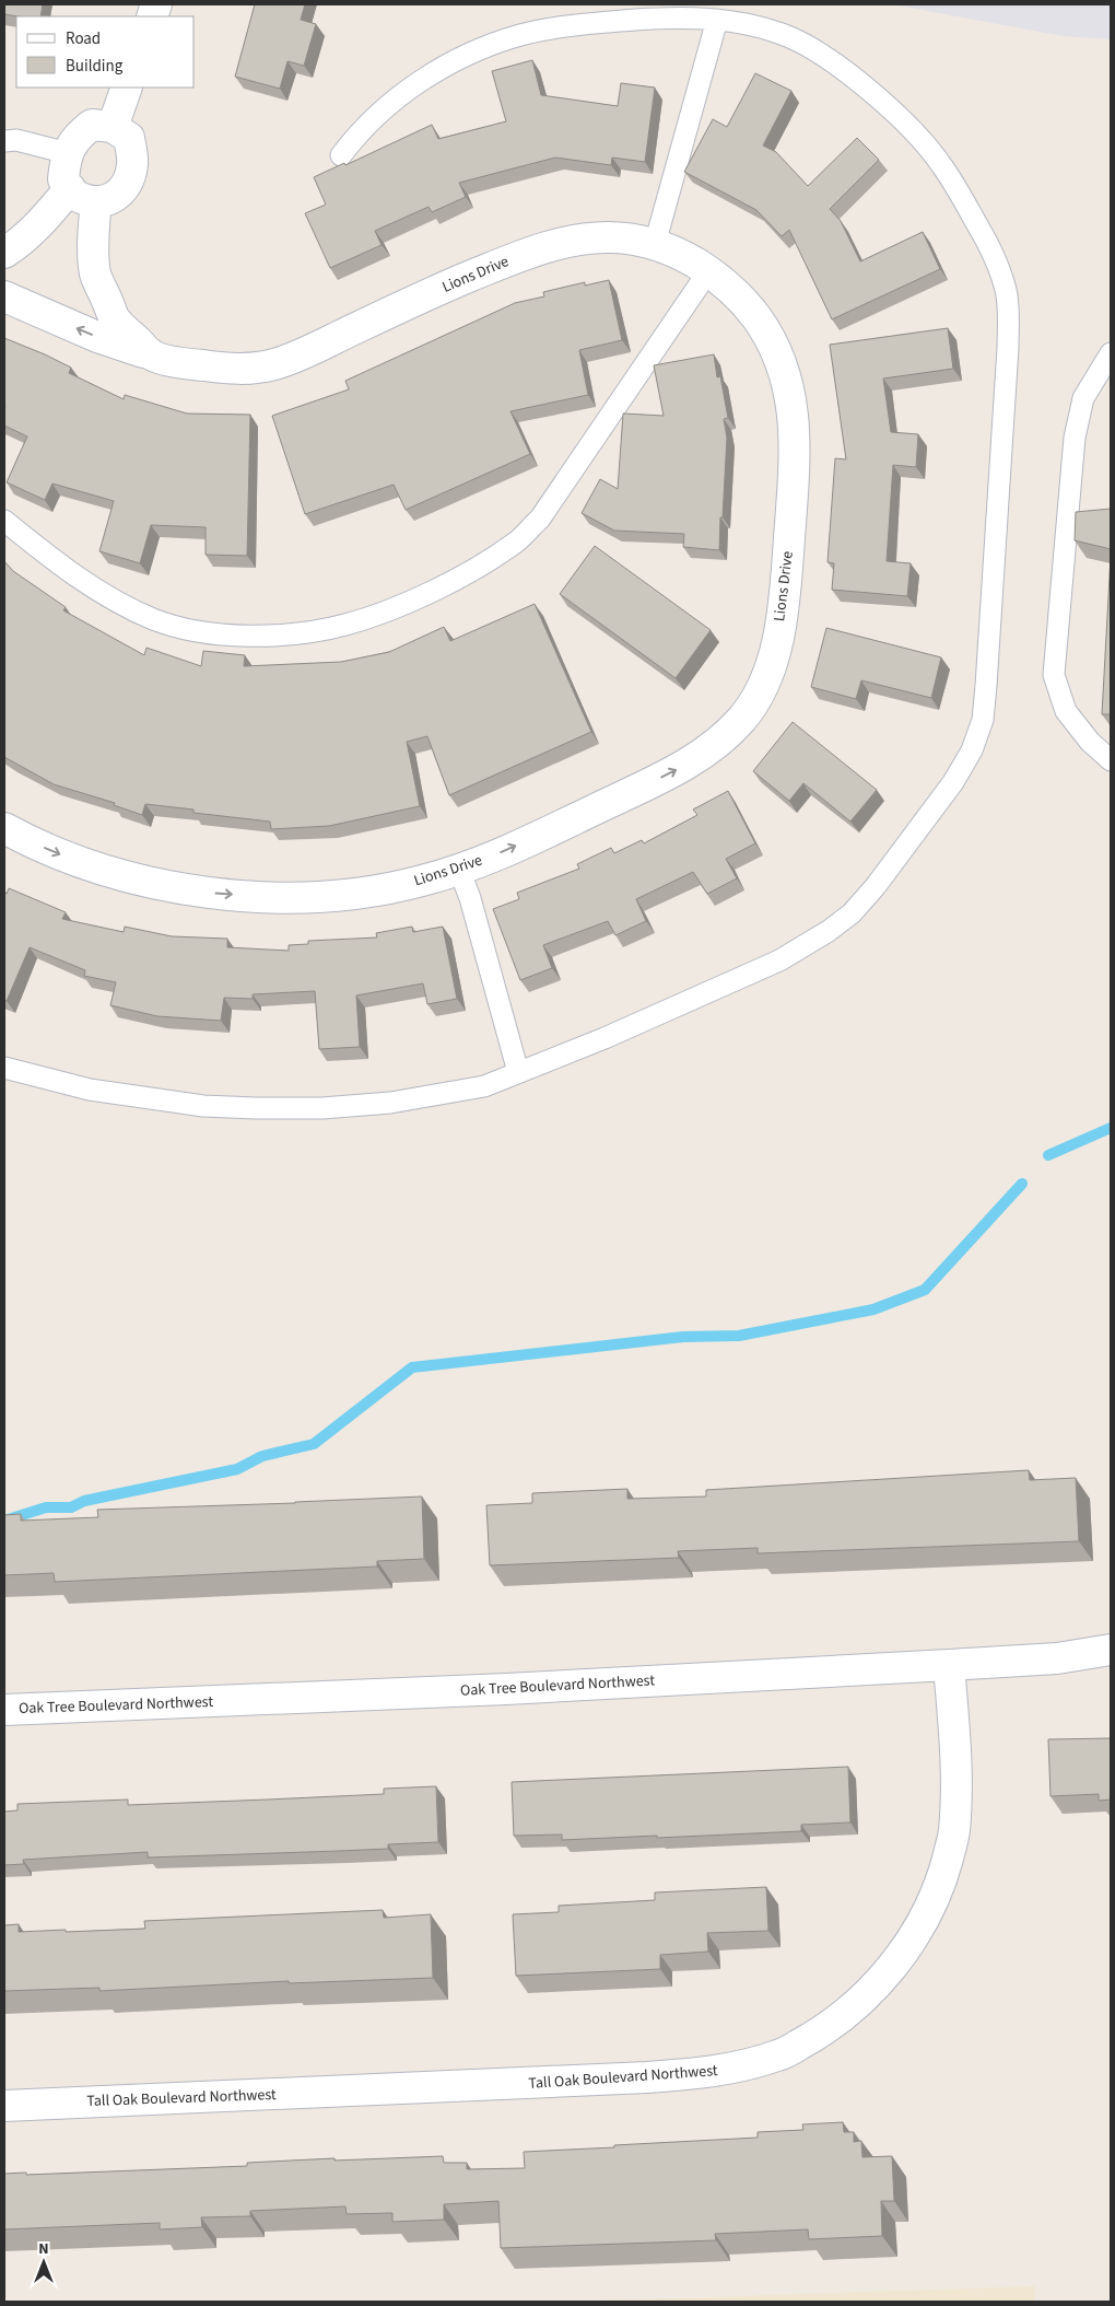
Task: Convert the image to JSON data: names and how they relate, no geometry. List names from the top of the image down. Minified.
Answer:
{"streets":{"street":["Lions Drive","Oak Tree Boulevard Northwest","Tall Oak Boulevard Northwest"]},"crossings":[["Oak Tree Boulevard Northwest","Tall Oak Boulevard Northwest"]],"legend":["Road","Building"],"north":"top"}
